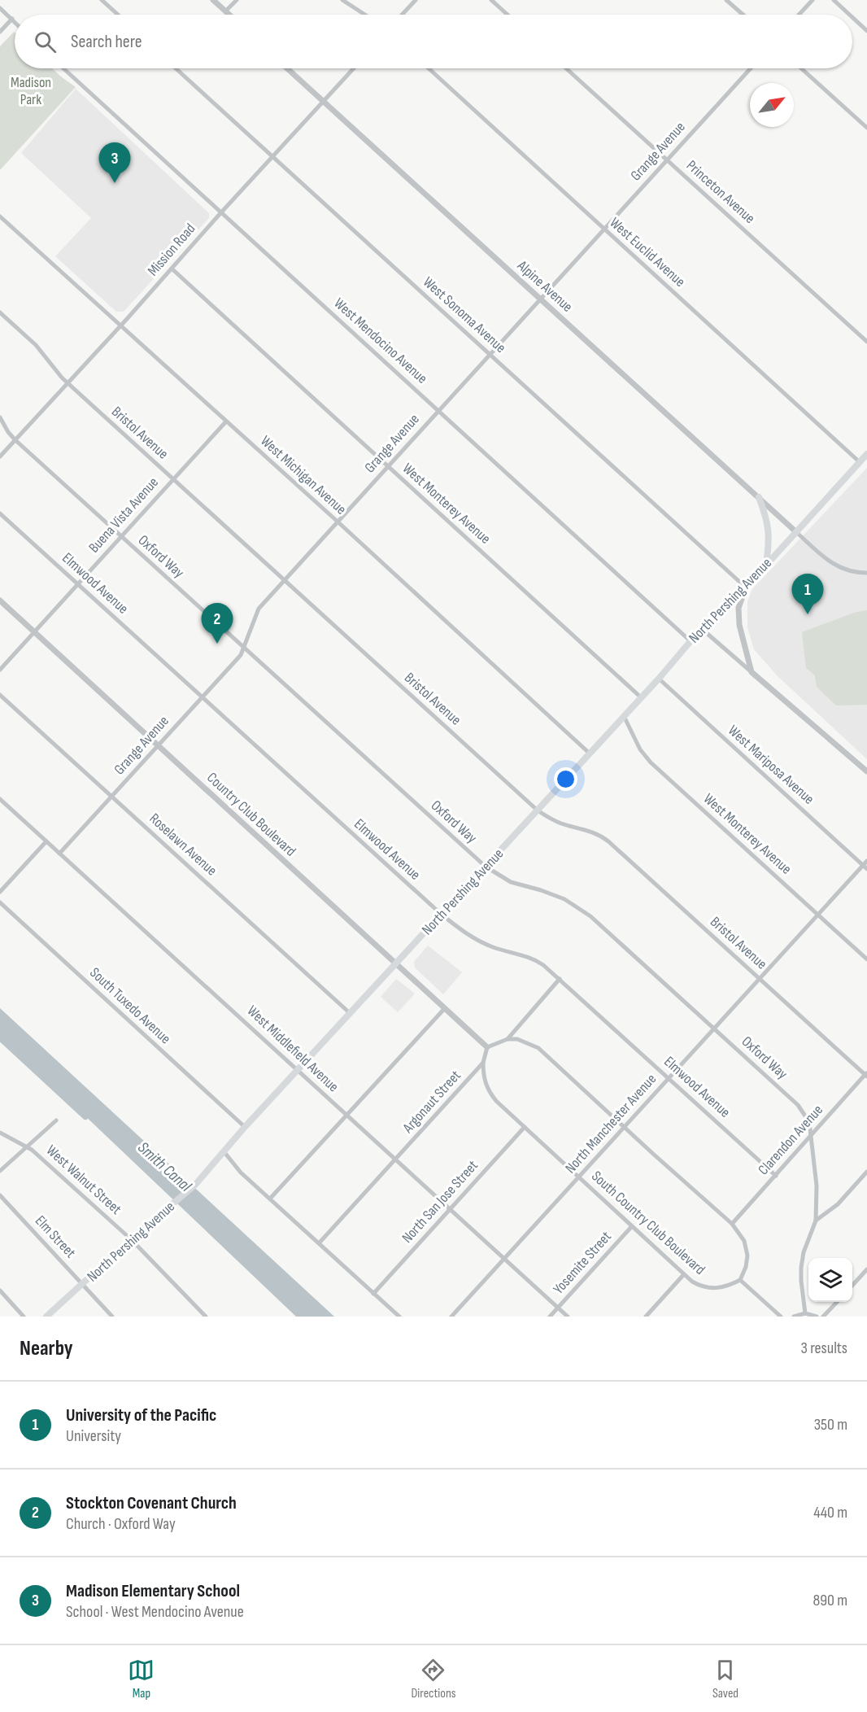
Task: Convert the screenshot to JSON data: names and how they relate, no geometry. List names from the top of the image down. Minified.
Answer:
{"streets":{"main road":["North Pershing Avenue"],"street":["Grange Avenue","Princeton Avenue","Mission Road","West Euclid Avenue","Alpine Avenue","West Sonoma Avenue","West Mendocino Avenue","Bristol Avenue","West Michigan Avenue","West Monterey Avenue","Buena Vista Avenue","Oxford Way","Elmwood Avenue","West Mariposa Avenue","Country Club Boulevard","Roselawn Avenue","South Tuxedo Avenue","West Middlefield Avenue","Argonaut Street","North Manchester Avenue","Clarendon Avenue","West Walnut Street","North San Jose Street","South Country Club Boulevard","Elm Street","Yosemite Street"]},"crossings":[["Grange Avenue","Princeton Avenue"],["Grange Avenue","West Euclid Avenue"],["Grange Avenue","Alpine Avenue"],["Grange Avenue","West Sonoma Avenue"],["Grange Avenue","West Mendocino Avenue"],["Grange Avenue","Bristol Avenue"],["Grange Avenue","West Michigan Avenue"],["Grange Avenue","West Monterey Avenue"],["Grange Avenue","Oxford Way"],["Grange Avenue","Elmwood Avenue"],["Grange Avenue","Country Club Boulevard"],["Grange Avenue","Roselawn Avenue"],["Grange Avenue","West Middlefield Avenue"],["Mission Road","Alpine Avenue"],["Mission Road","West Sonoma Avenue"],["Mission Road","West Mendocino Avenue"],["Mission Road","Bristol Avenue"],["Mission Road","West Michigan Avenue"],["Mission Road","West Monterey Avenue"],["Mission Road","Oxford Way"],["West Euclid Avenue","North Pershing Avenue"],["Alpine Avenue","North Pershing Avenue"],["West Sonoma Avenue","North Pershing Avenue"],["West Mendocino Avenue","North Pershing Avenue"],["Bristol Avenue","Buena Vista Avenue"],["Bristol Avenue","North Pershing Avenue"],["Bristol Avenue","North Manchester Avenue"],["Bristol Avenue","Clarendon Avenue"],["West Michigan Avenue","Buena Vista Avenue"],["West Michigan Avenue","North Pershing Avenue"],["West Monterey Avenue","North Pershing Avenue"],["West Monterey Avenue","North Manchester Avenue"],["Buena Vista Avenue","Oxford Way"],["Buena Vista Avenue","Elmwood Avenue"],["Buena Vista Avenue","Country Club Boulevard"],["Oxford Way","North Pershing Avenue"],["Oxford Way","North Manchester Avenue"],["Oxford Way","Clarendon Avenue"],["Elmwood Avenue","North Pershing Avenue"],["Elmwood Avenue","North Manchester Avenue"],["Elmwood Avenue","Clarendon Avenue"],["North Pershing Avenue","West Mariposa Avenue"],["North Pershing Avenue","Country Club Boulevard"],["North Pershing Avenue","Roselawn Avenue"],["North Pershing Avenue","South Tuxedo Avenue"],["North Pershing Avenue","West Middlefield Avenue"],["North Pershing Avenue","West Walnut Street"],["North Pershing Avenue","Elm Street"],["West Mariposa Avenue","North Manchester Avenue"],["West Middlefield Avenue","Argonaut Street"],["West Middlefield Avenue","North Manchester Avenue"],["West Middlefield Avenue","North San Jose Street"],["West Middlefield Avenue","Yosemite Street"],["Argonaut Street","South Country Club Boulevard"],["North Manchester Avenue","South Country Club Boulevard"],["North San Jose Street","South Country Club Boulevard"],["South Country Club Boulevard","Yosemite Street"]],"water":["Smith Canal"],"parks":["Madison Park"],"north":"top right","page":{"search":"Search here","pins":["3","1","2"],"heading":["Nearby","3 results"],"list":[{"mark":"1","name":"University of the Pacific","note":"University","value":"350 m"},{"mark":"2","name":"Stockton Covenant Church","note":"Church · Oxford Way","value":"440 m"},{"mark":"3","name":"Madison Elementary School","note":"School · West Mendocino Avenue","value":"890 m"}],"nav":["Map","Directions","Saved"]}}
